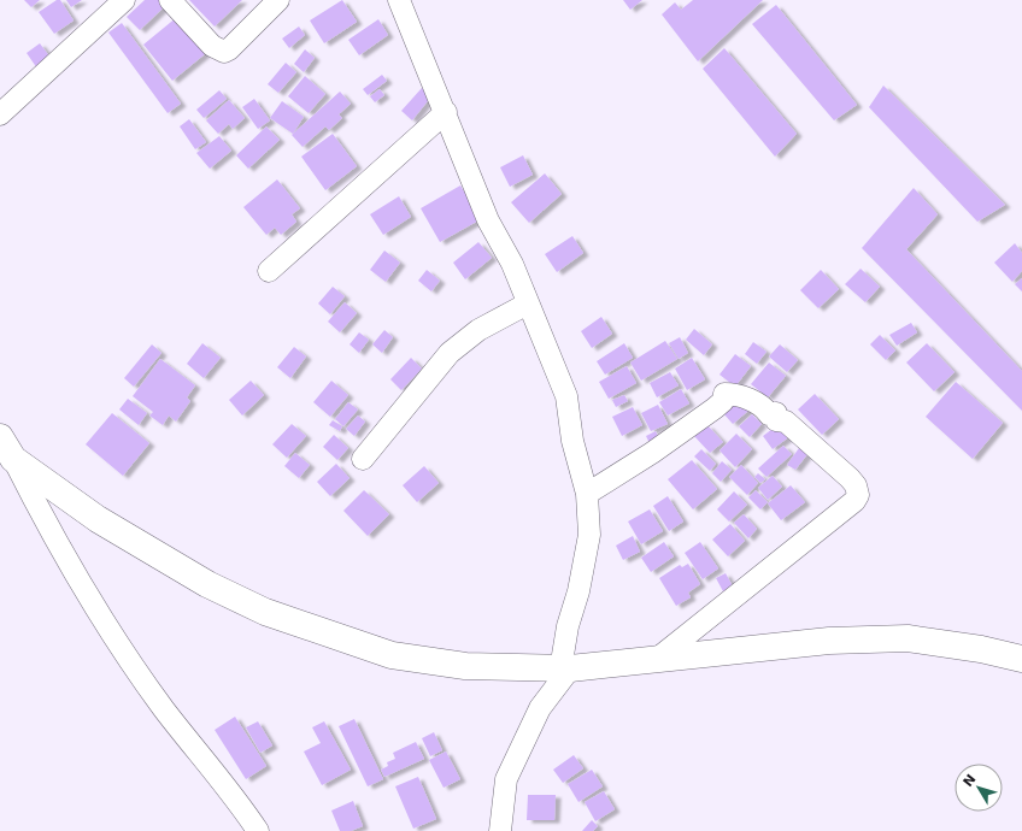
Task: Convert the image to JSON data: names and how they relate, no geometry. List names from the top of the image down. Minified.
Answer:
{"north":"top left"}
